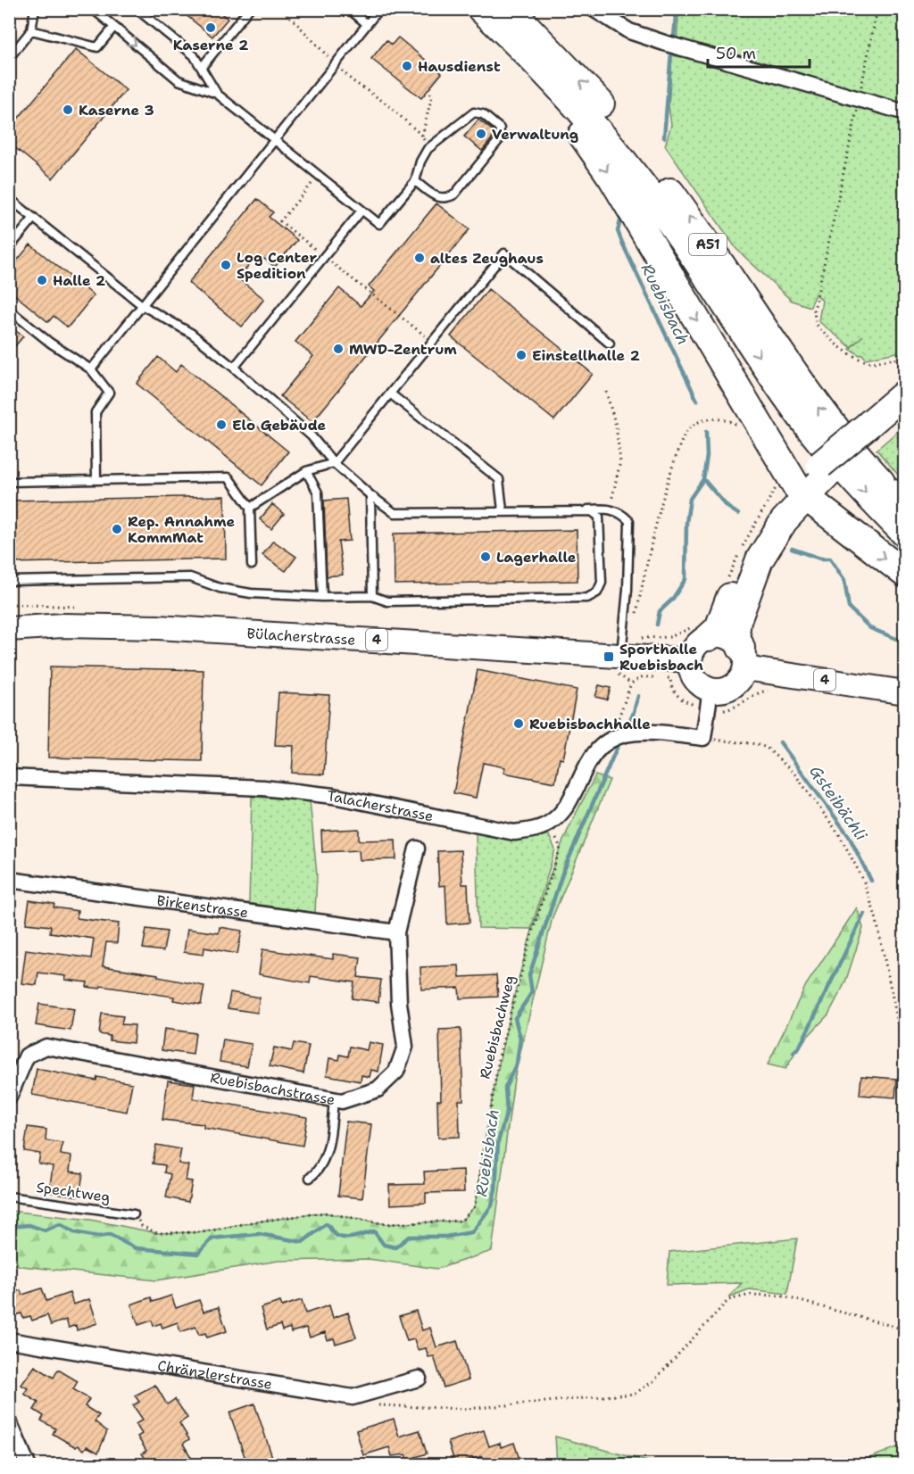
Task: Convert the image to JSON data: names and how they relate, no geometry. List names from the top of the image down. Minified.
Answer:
{"streets":{"highway":["A51"],"main road":["Bülacherstrasse","4"],"street":["Talacherstrasse","Birkenstrasse","Ruebisbachstrasse","Chränzlerstrasse"],"lane":["Spechtweg"],"path":["Ruebisbachweg"]},"crossings":[["Bülacherstrasse","4"],["Talacherstrasse","Ruebisbachweg"],["Birkenstrasse","Ruebisbachstrasse"],["Ruebisbachweg","Spechtweg"]],"water":["Ruebisbach","Gsteibächli"],"places":{"other":["Kaserne 2","Hausdienst","Kaserne 3","Verwaltung","altes Zeughaus","Log Center Spedition","Halle 2","MWD-Zentrum","Einstellhalle 2","Elo Gebäude","Rep. Annahme KommMat","Lagerhalle","Ruebisbachhalle"],"transit":["Sporthalle Ruebisbach"]},"scale_bar":"50 m"}
